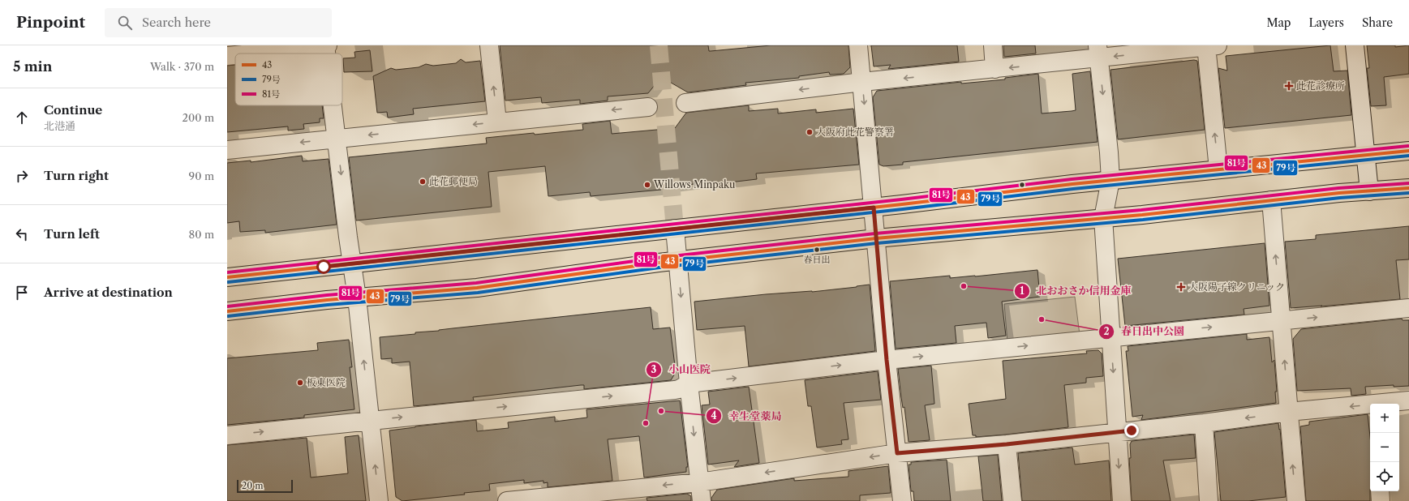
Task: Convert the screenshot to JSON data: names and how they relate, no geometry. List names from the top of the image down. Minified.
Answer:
{"places":{"health":["此花診療所","大阪陽子線クリニック"],"other":["大阪府此花警察署","此花郵便局","Willows Minpaku","春日出","北おおさか信用金庫","春日出中公園","板東医院","幸生堂薬局","小山医院"]},"lines":["transit line 81号","transit line 43","transit line 79号"],"legend":["43","79号","81号"],"scale_bar":"20 m","page":{"header":"Pinpoint","search":"Search here","nav":["Map","Layers","Share"],"heading":["5 min","Walk · 370 m"],"list":[["Continue","北港通","200 m"],["Turn right","90 m"],["Turn left","80 m"],"Arrive at destination"],"map_buttons":["+","−"],"scale":"20 m"}}
